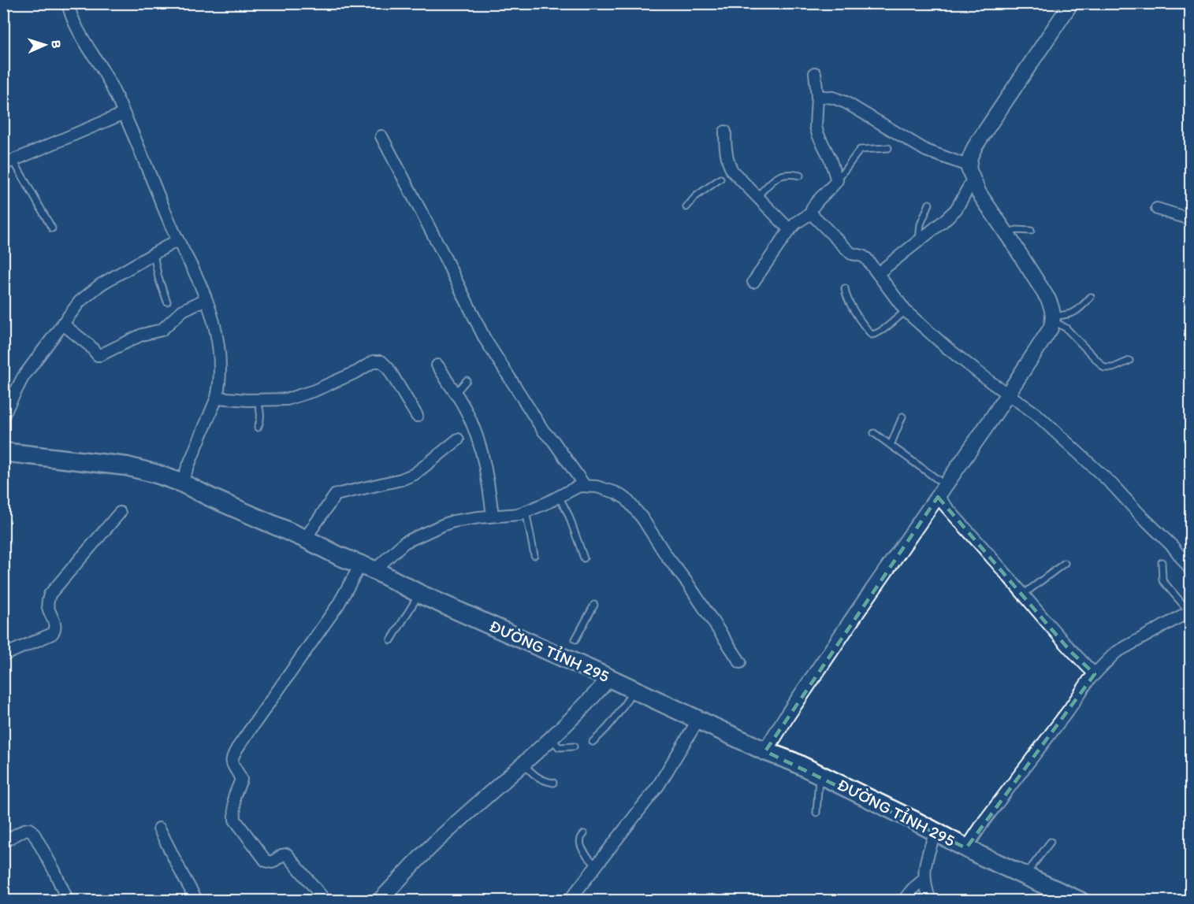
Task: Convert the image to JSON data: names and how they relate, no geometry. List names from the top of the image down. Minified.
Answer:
{"streets":{"main road":["ĐƯỜNG TỈNH 295"]},"north":"right"}
